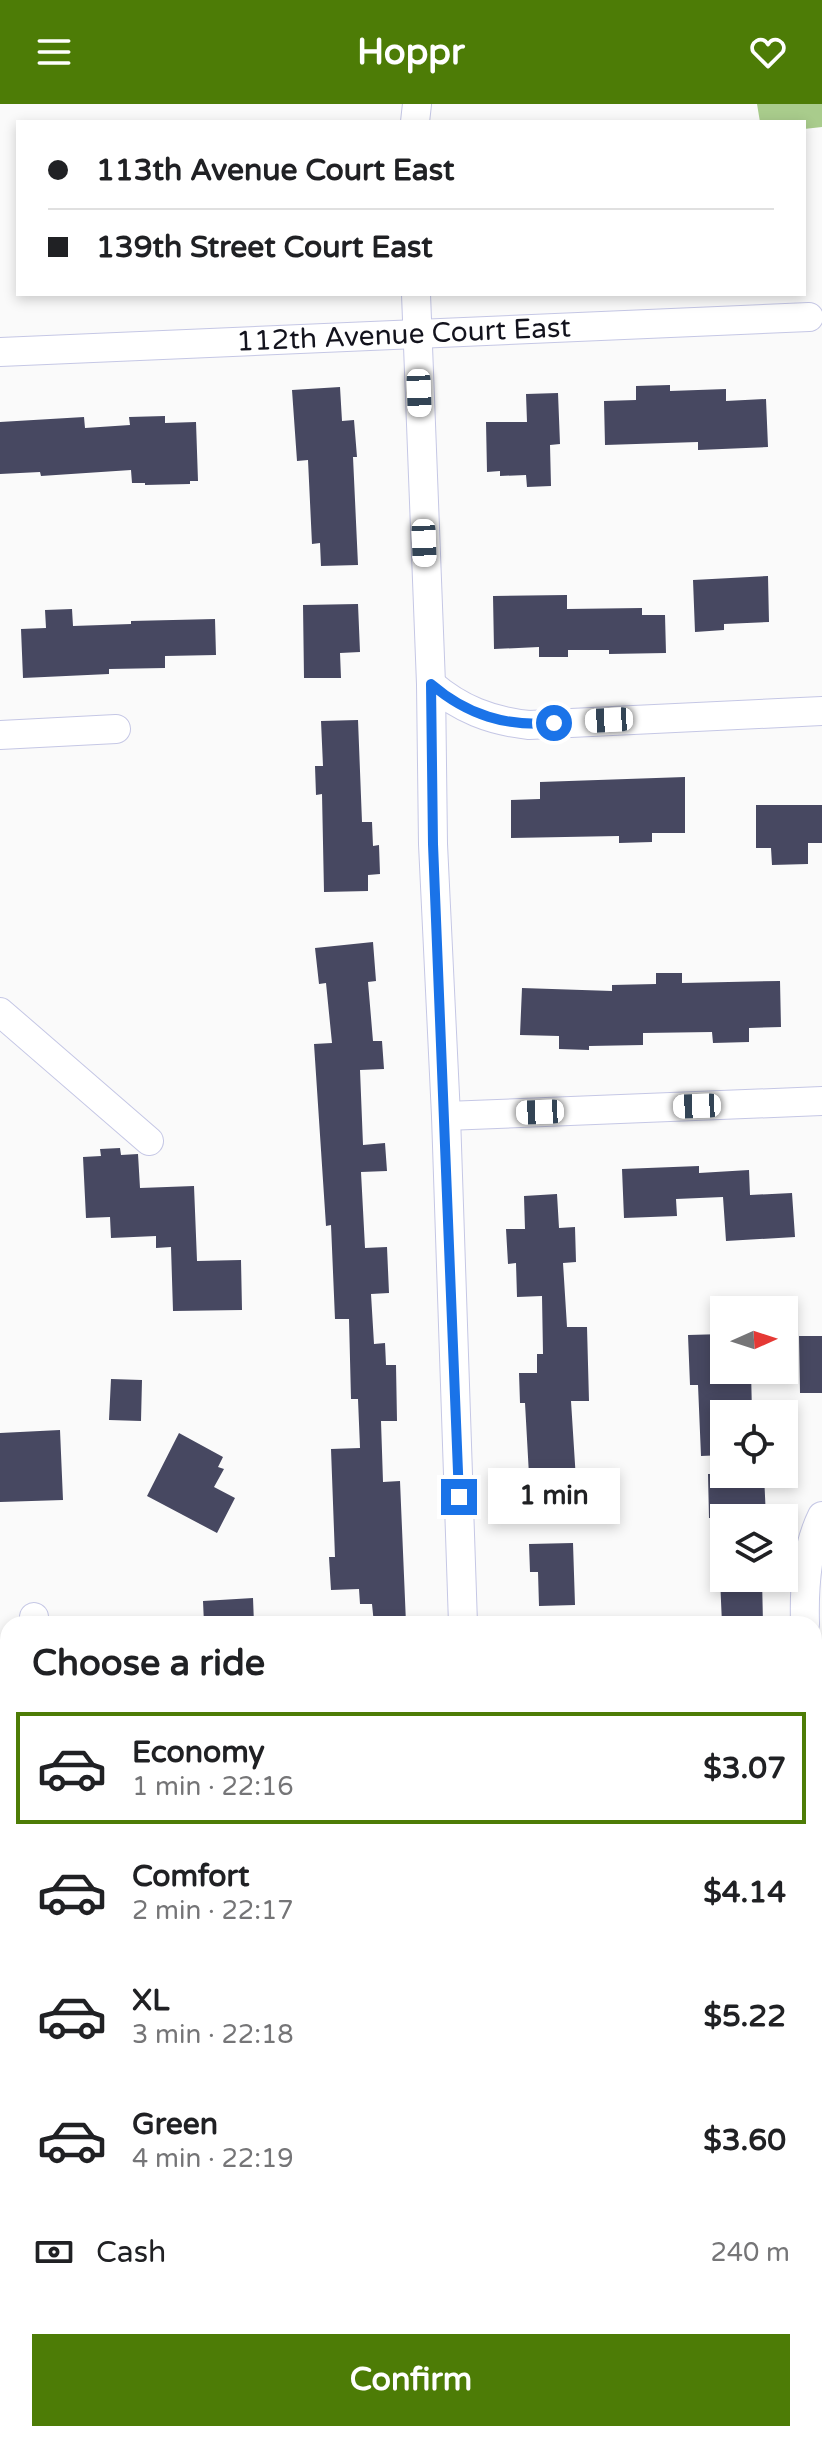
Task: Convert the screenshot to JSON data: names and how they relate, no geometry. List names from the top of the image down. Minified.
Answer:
{"streets":{"street":["112th Avenue Court East"]},"north":"right","page":{"header":"Hoppr","banner":["113th Avenue Court East","139th Street Court East"],"bubble":"1 min","heading":"Choose a ride","list":[{"name":"Economy","note":"1 min · 22:16","value":"$3.07"},{"name":"Comfort","note":"2 min · 22:17","value":"$4.14"},{"name":"XL","note":"3 min · 22:18","value":"$5.22"},{"name":"Green","note":"4 min · 22:19","value":"$3.60"}],"pay":["Cash","240 m"],"buttons":"Confirm"}}
